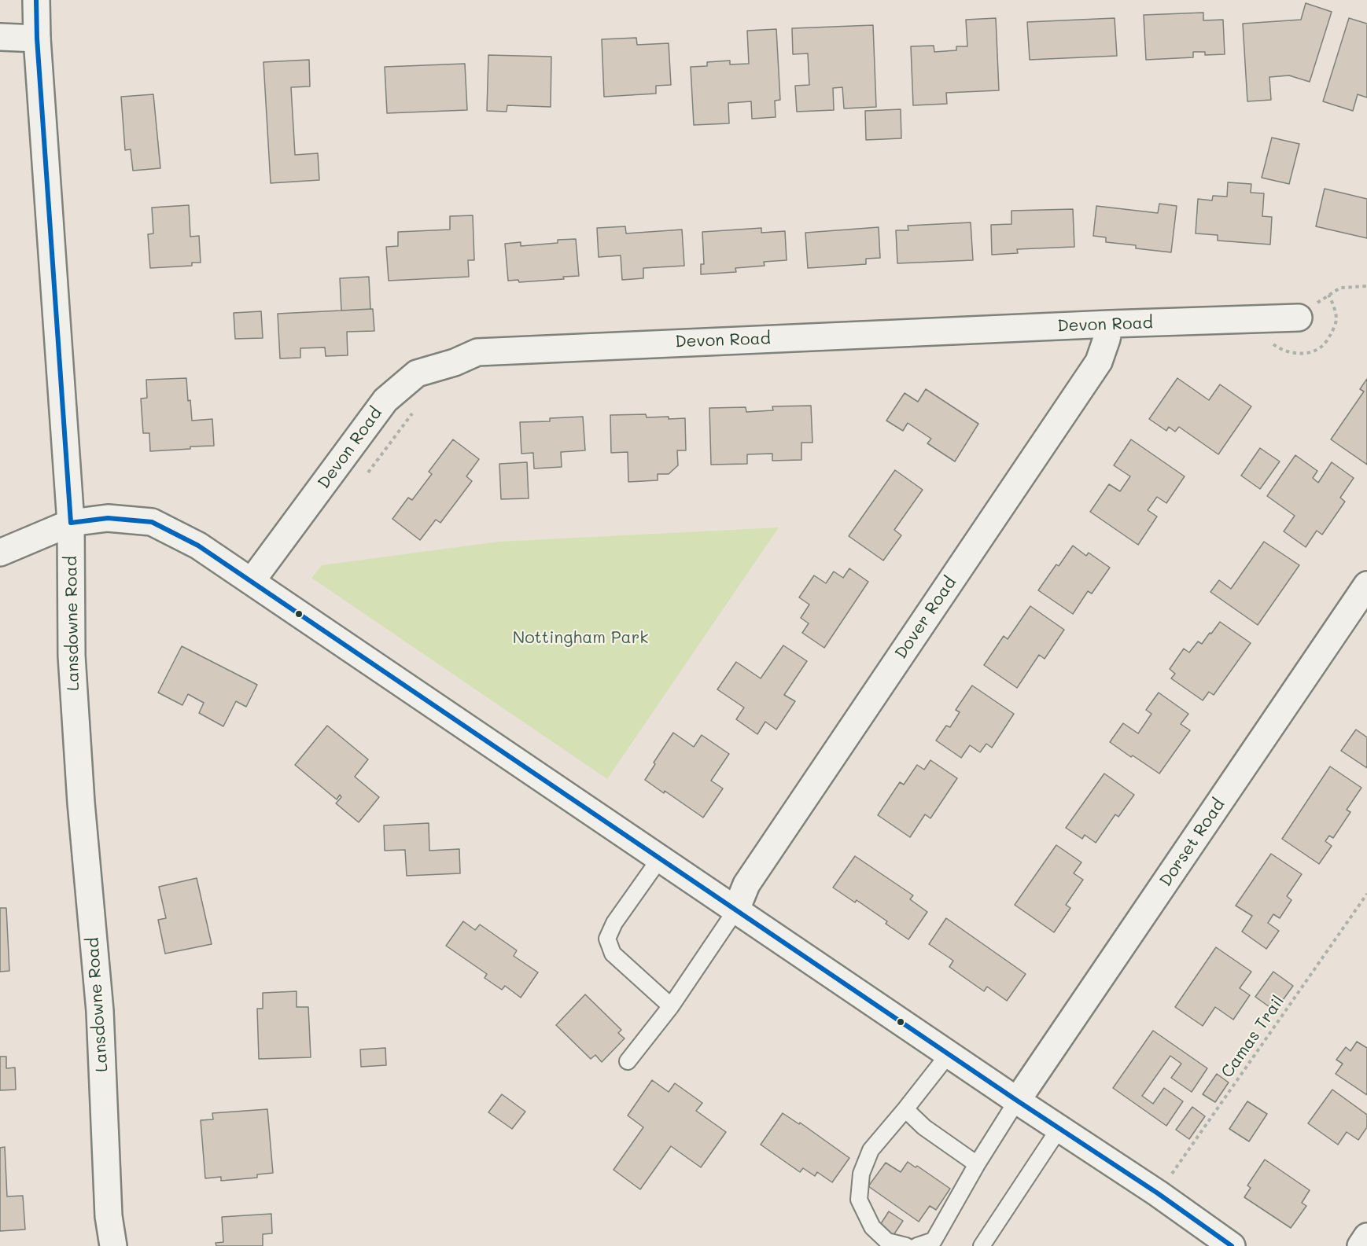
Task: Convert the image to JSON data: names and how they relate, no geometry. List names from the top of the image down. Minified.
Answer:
{"streets":{"street":["Devon Road","Dover Road","Lansdowne Road","Dorset Road"],"path":["Camas Trail"]},"crossings":[["Devon Road","Dover Road"]],"parks":["Nottingham Park"]}
